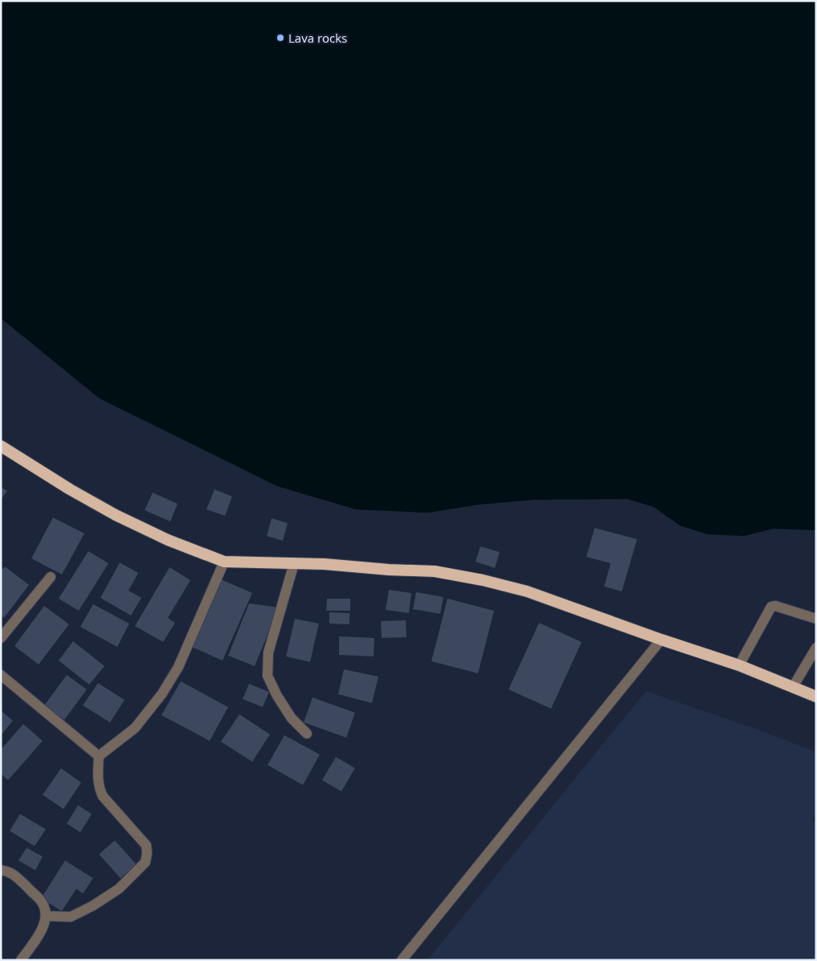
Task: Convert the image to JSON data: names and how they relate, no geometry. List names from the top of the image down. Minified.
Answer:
{"places":["Lava rocks"]}
